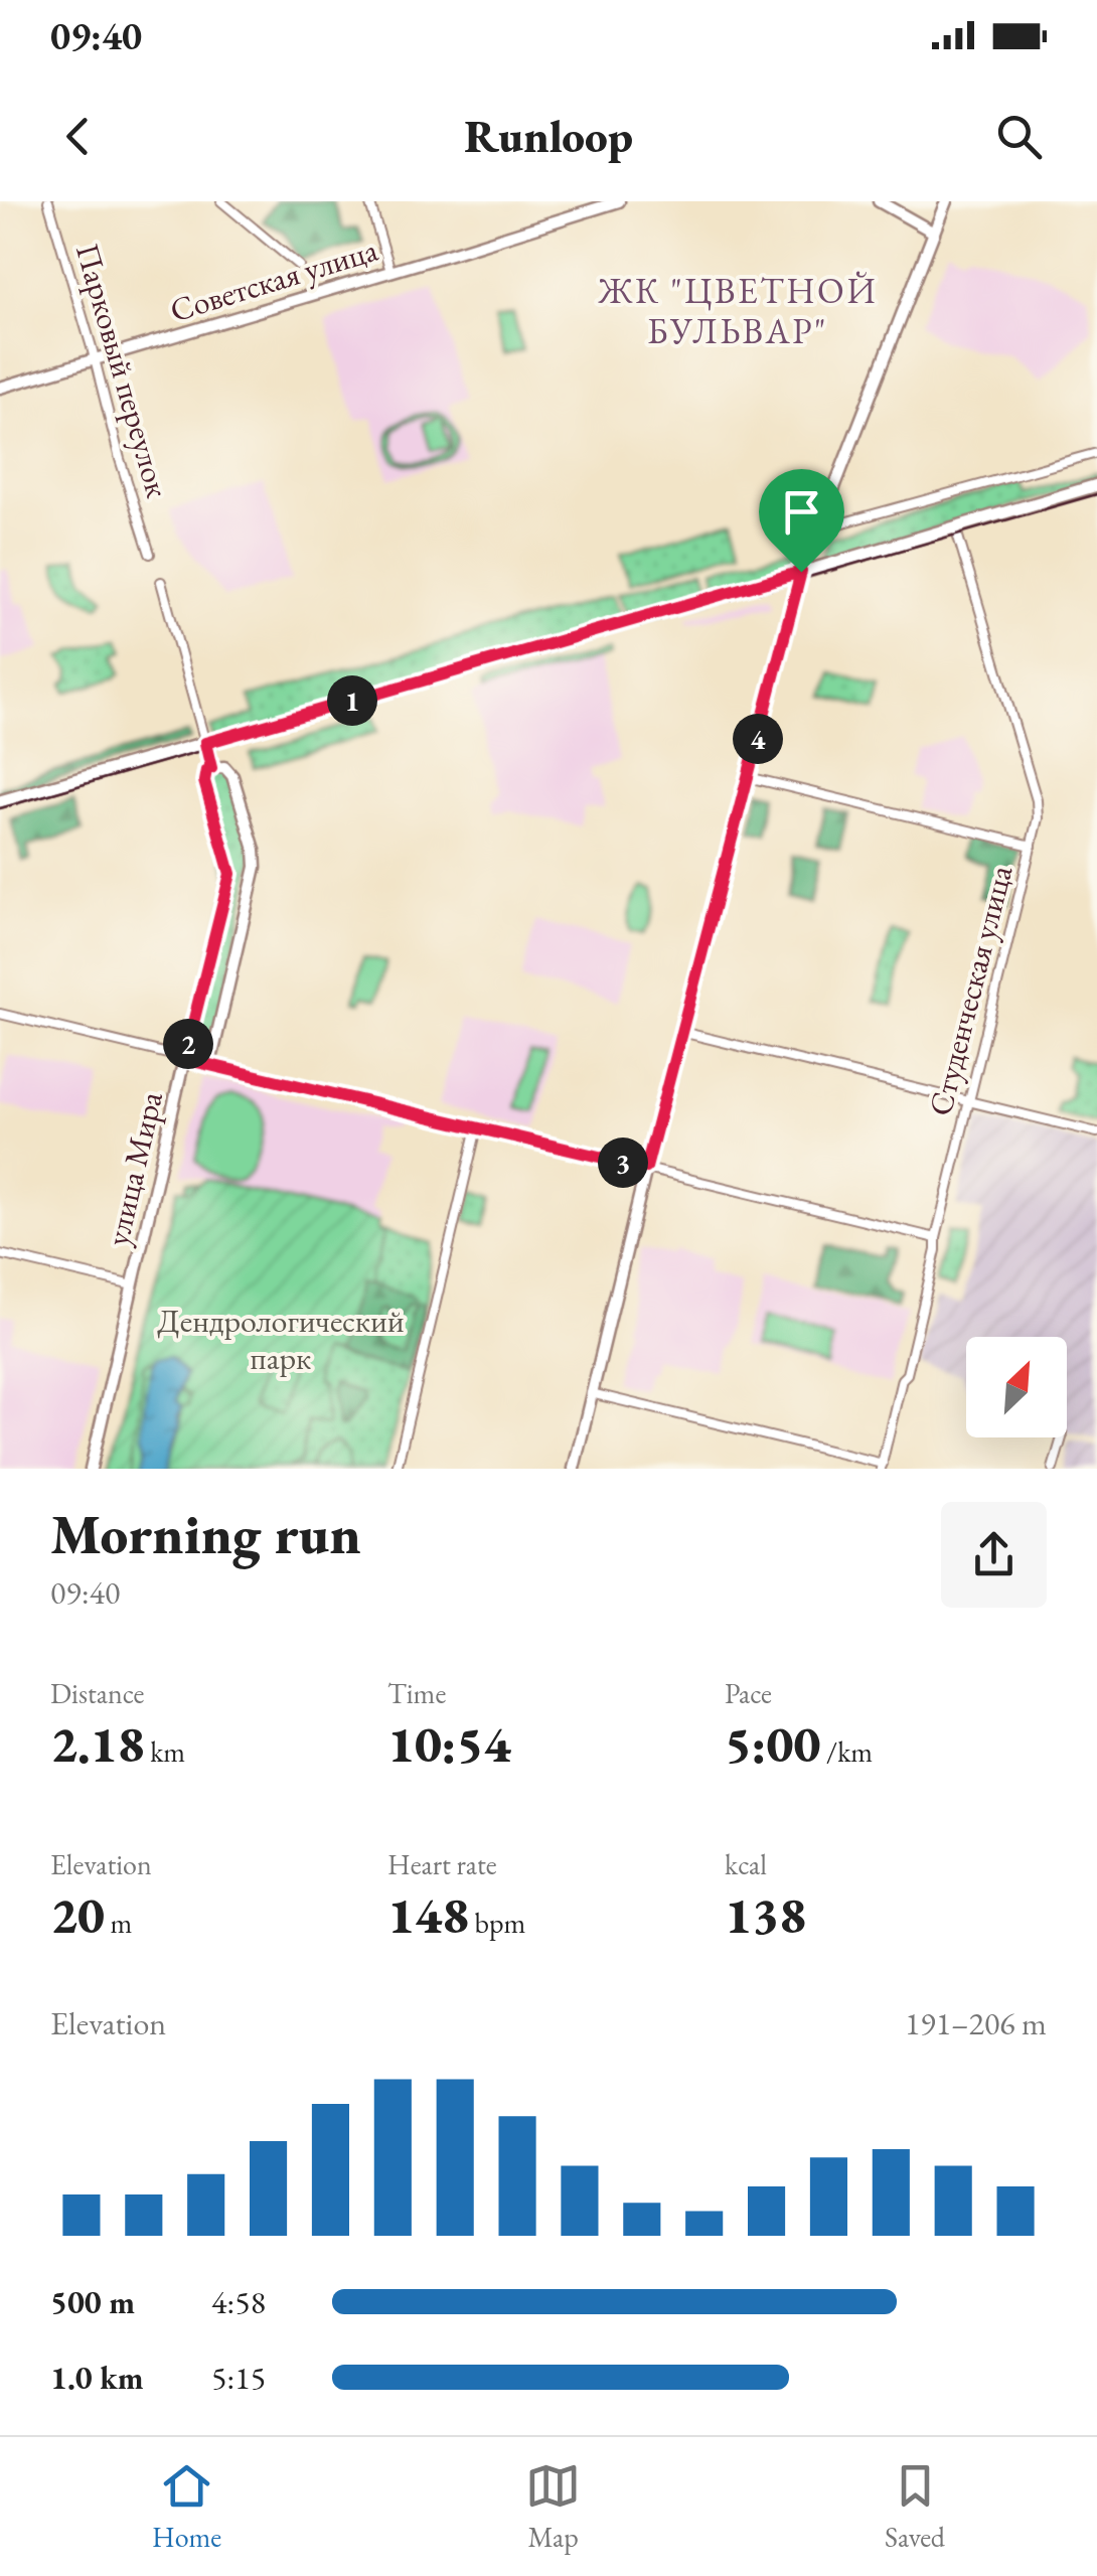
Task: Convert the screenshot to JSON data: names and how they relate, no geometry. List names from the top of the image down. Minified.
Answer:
{"streets":{"street":["Советская улица","Парковый переулок","Студенческая улица","улица Мира"]},"crossings":[["Советская улица","Парковый переулок"]],"districts":["ЖК \"ЦВЕТНОЙ БУЛЬВАР\""],"parks":["Дендрологический парк"],"north":"top right","page":{"status":"09:40","header":"Runloop","pins":["1","4","2","3"],"heading":["Morning run","09:40"],"stats":[["Distance","2.18 km"],["Time","10:54"],["Pace","5:00 /km"],["Elevation","20 m"],["Heart rate","148 bpm"],["kcal","138"]],"chart":["Elevation","191–206 m"],"list":[{"name":"500 m","note":"4:58"},{"name":"1.0 km","note":"5:15"}],"tabs":["Home","Map","Saved"]}}
